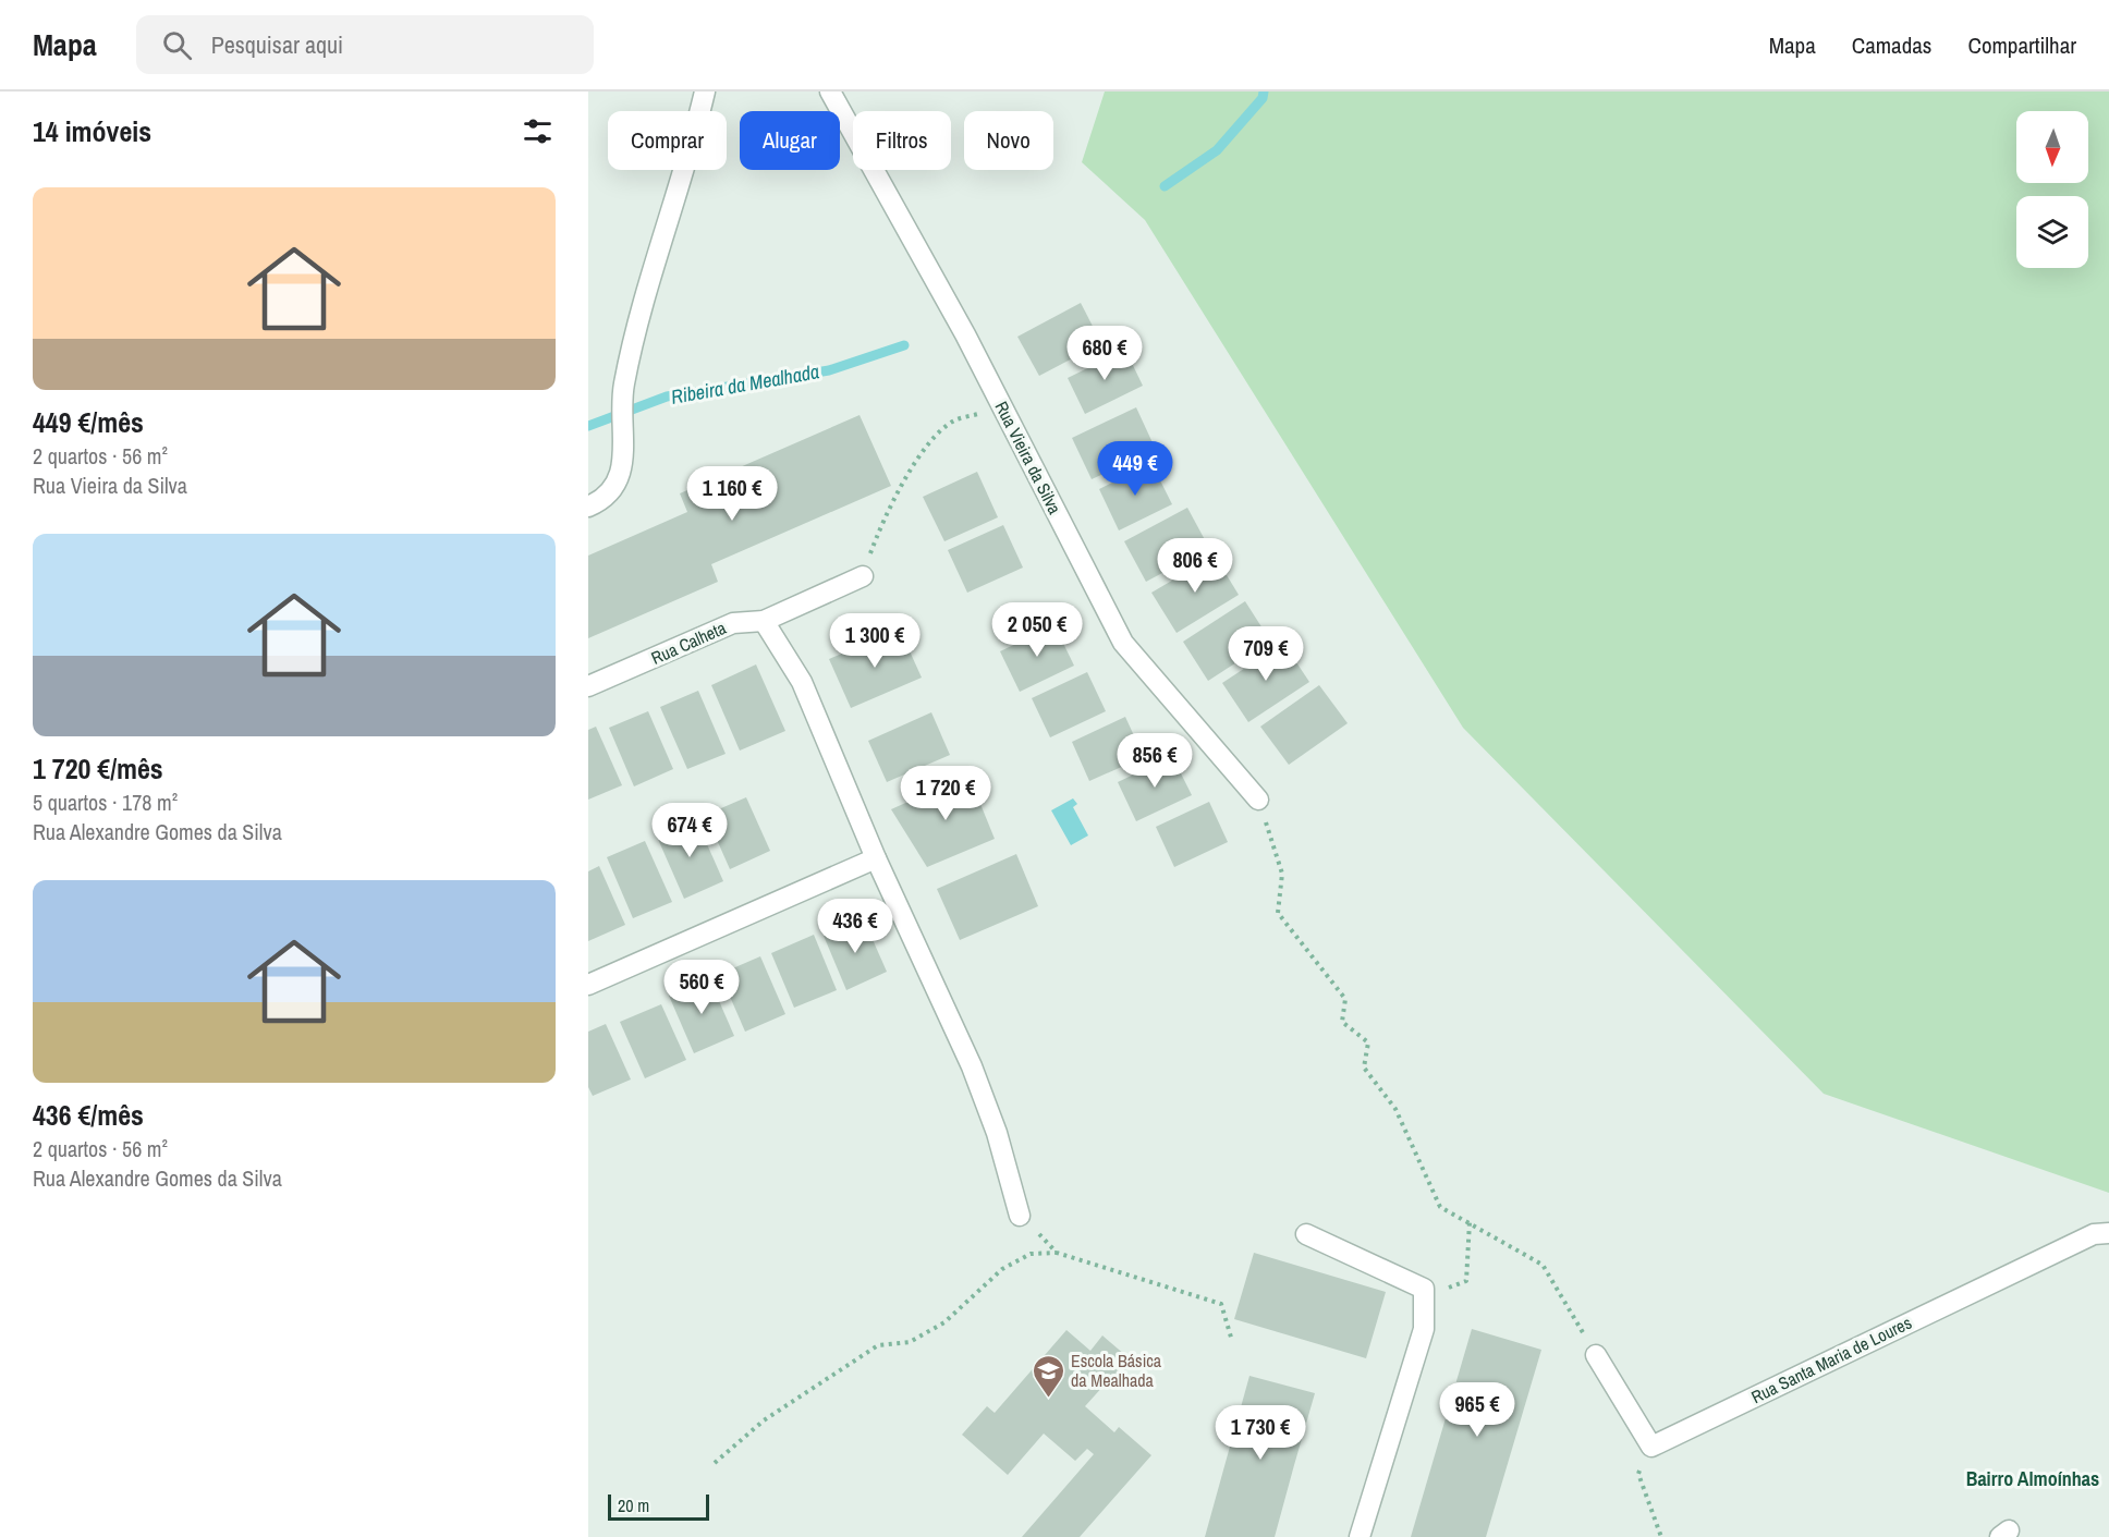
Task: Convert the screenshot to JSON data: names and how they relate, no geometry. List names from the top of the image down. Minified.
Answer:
{"streets":{"street":["Rua Vieira da Silva","Rua Calheta","Rua Santa Maria de Loures"]},"districts":["Bairro Almoínhas"],"water":["Ribeira da Mealhada"],"places":{"school or university":["Escola Básica da Mealhada"]},"scale_bar":"20 m","north":"bottom","page":{"header":"Mapa","search":"Pesquisar aqui","nav":["Mapa","Camadas","Compartilhar"],"heading":"14 imóveis","chip":["Comprar","Alugar","Filtros","Novo"],"list":[{"name":"449 €/mês","note":"2 quartos · 56 m² · Rua Vieira da Silva"},{"name":"1 720 €/mês","note":"5 quartos · 178 m² · Rua Alexandre Gomes da Silva"},{"name":"436 €/mês","note":"2 quartos · 56 m² · Rua Alexandre Gomes da Silva"}],"price":["680 €","449 €","1 160 €","806 €","2 050 €","1 300 €","709 €","856 €","1 720 €","674 €","436 €","560 €","965 €","1 730 €"],"scale":"20 m"}}
